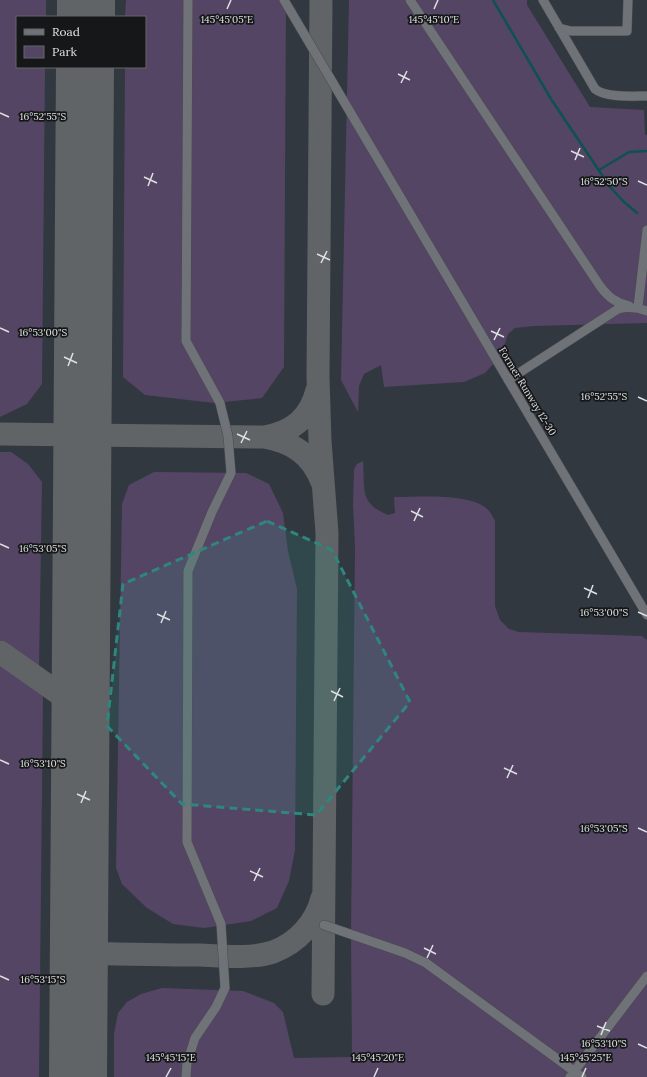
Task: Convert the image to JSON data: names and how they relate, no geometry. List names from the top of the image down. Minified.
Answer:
{"streets":{"lane":["Former Runway 12-30"]},"legend":["Road","Park"],"coordinates":["145°45'10\"E","145°45'05\"E","16°52'55\"S","16°52'50\"S","16°53'00\"S","16°53'05\"S","16°53'10\"S","16°53'15\"S","145°45'15\"E","145°45'20\"E","145°45'25\"E"]}
